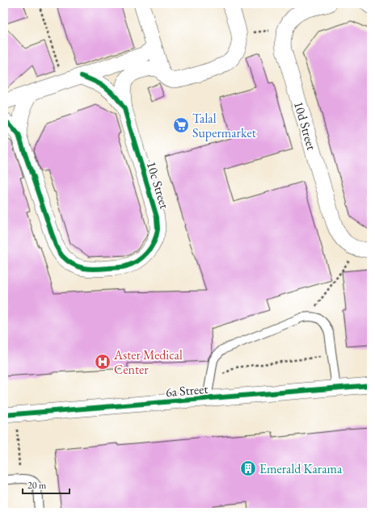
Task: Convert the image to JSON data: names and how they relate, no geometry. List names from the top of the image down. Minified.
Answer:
{"streets":{"street":["10d Street","10c Street","6a Street"]},"places":{"supermarket":["Talal Supermarket"],"hospital":["Aster Medical Center"],"building":["Emerald Karama"]},"scale_bar":"20 m"}
